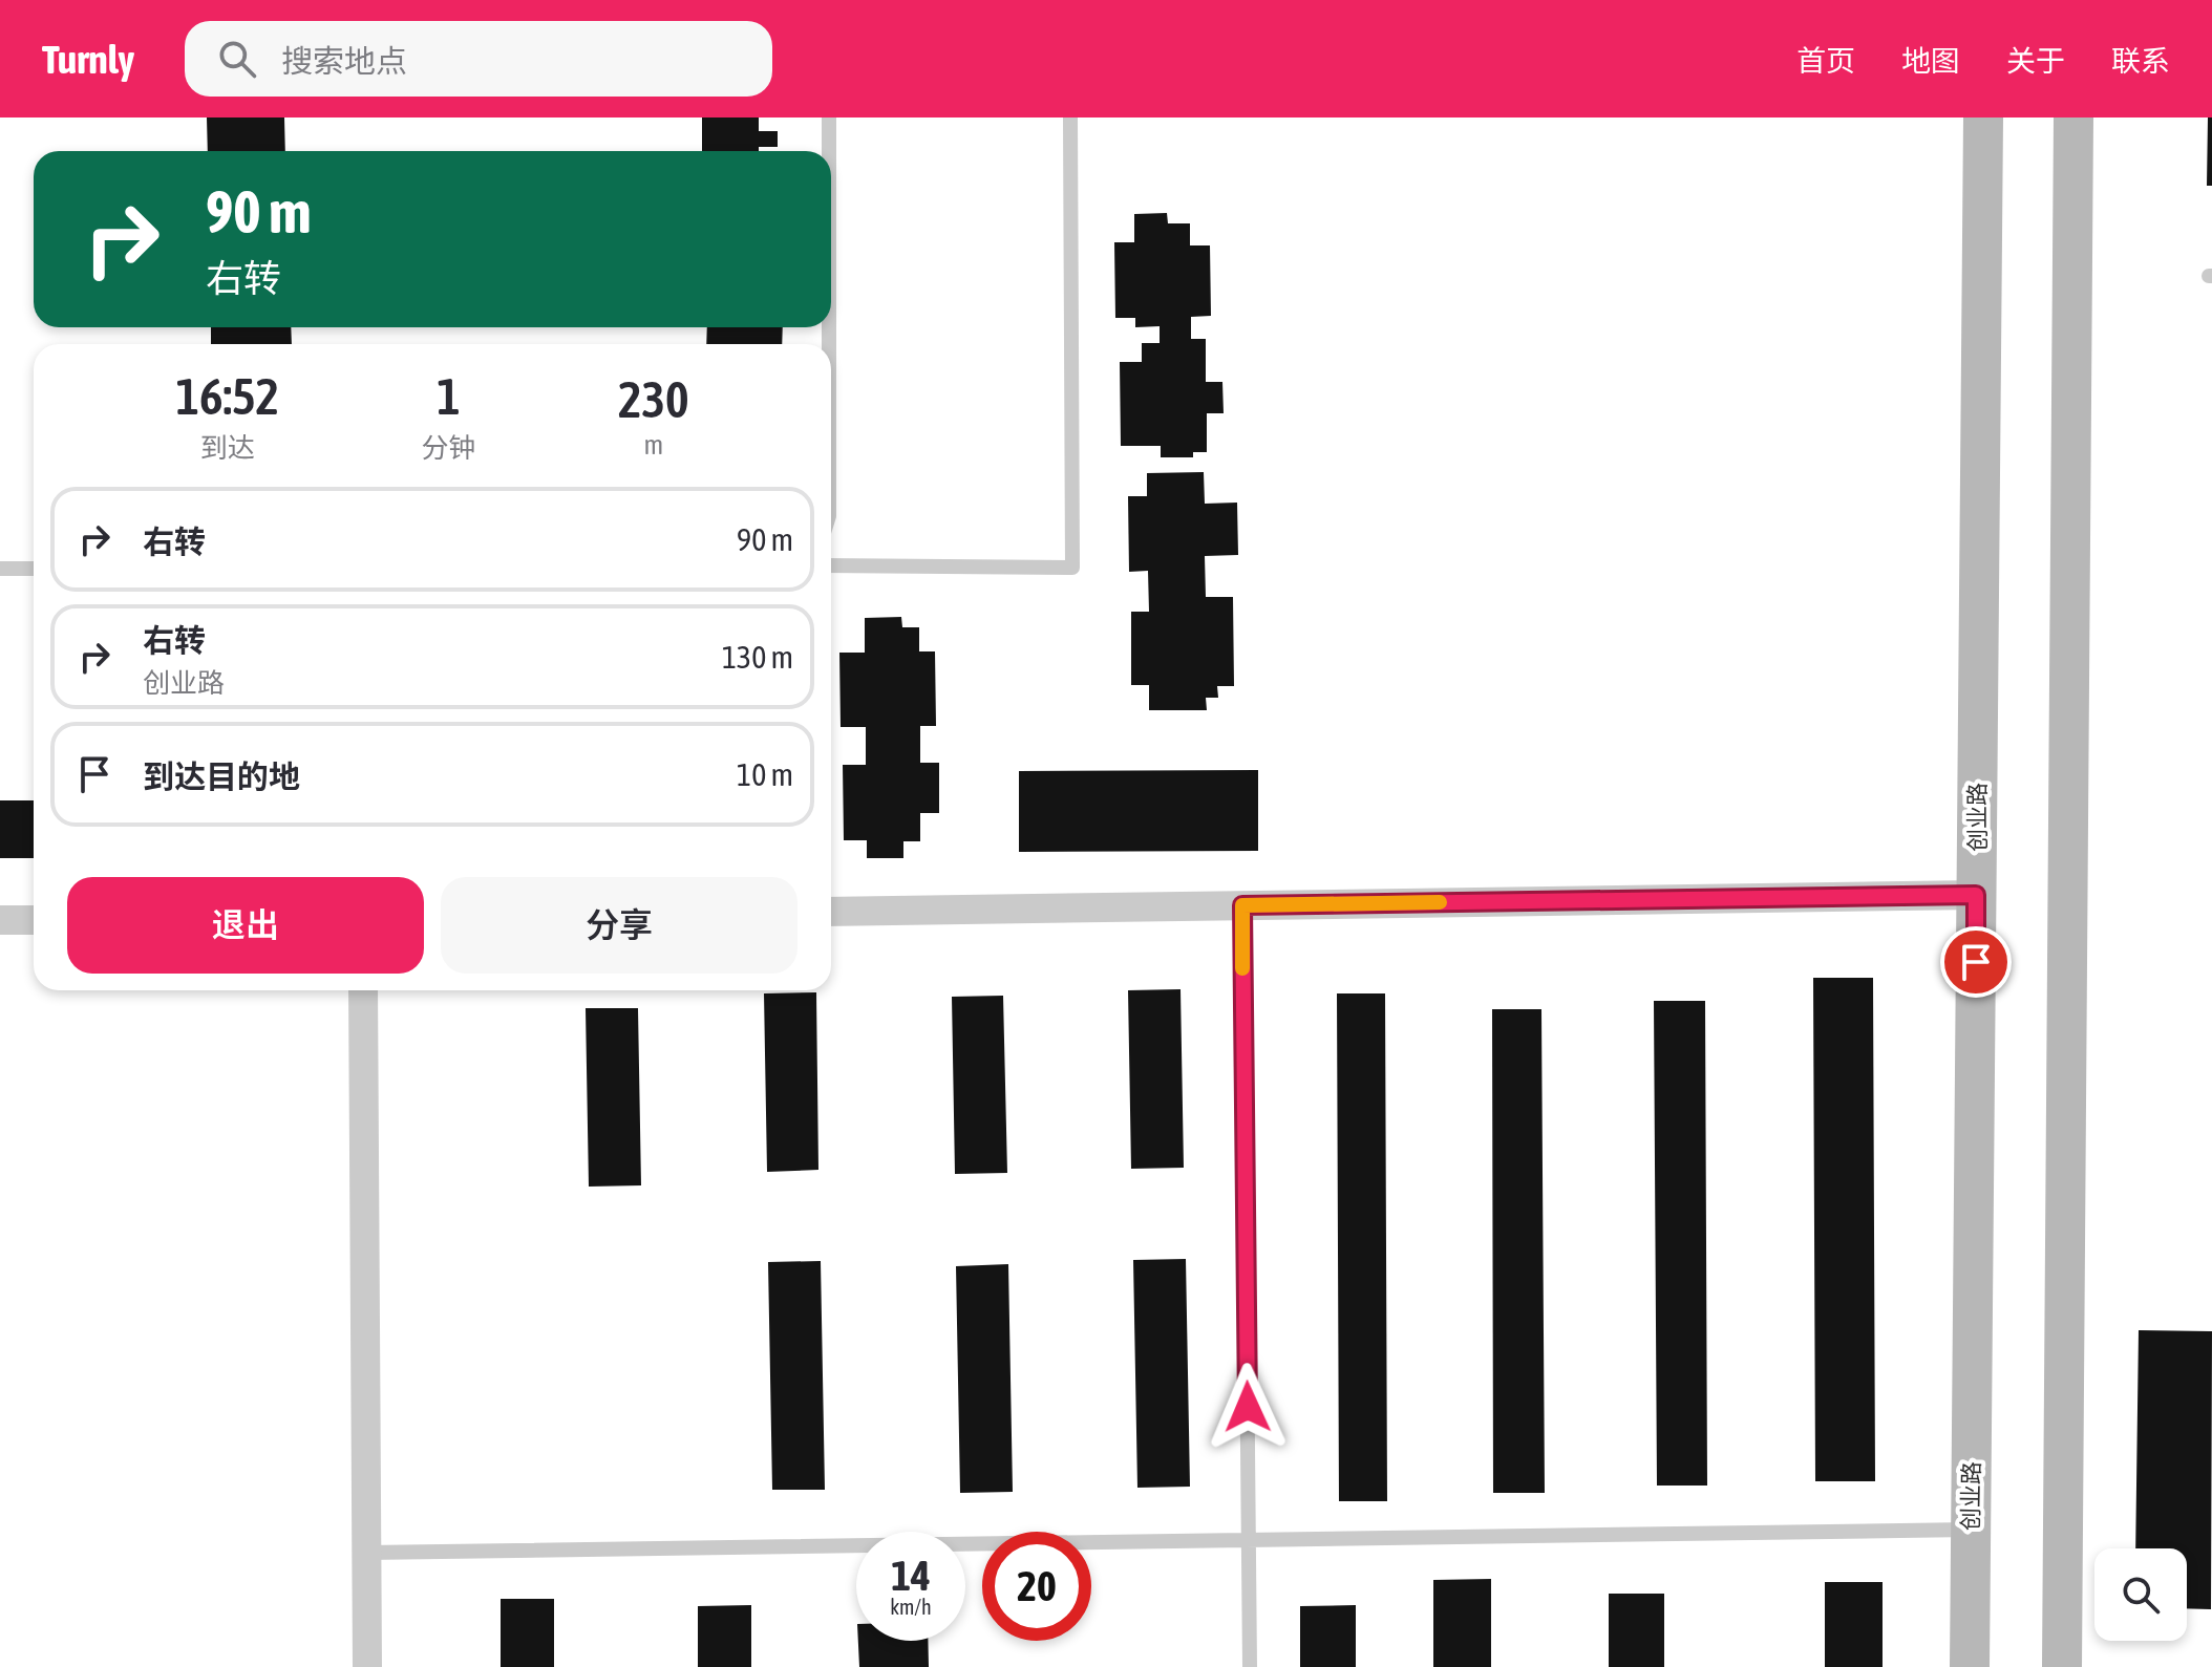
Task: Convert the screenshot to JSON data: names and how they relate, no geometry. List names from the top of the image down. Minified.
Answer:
{"streets":{"main road":["创业路"]},"page":{"header":"Turnly","search":"搜索地点","nav":["首页","地图","关于","联系"],"turn":["90 m","右转"],"eta":["16:52","到达","1","分钟","230","m"],"list":[{"name":"右转","value":"90 m"},{"name":"右转","note":"创业路","value":"130 m"},{"name":"到达目的地","value":"10 m"}],"buttons":["退出","分享"],"speed":"14 km/h","limit":"20"}}
